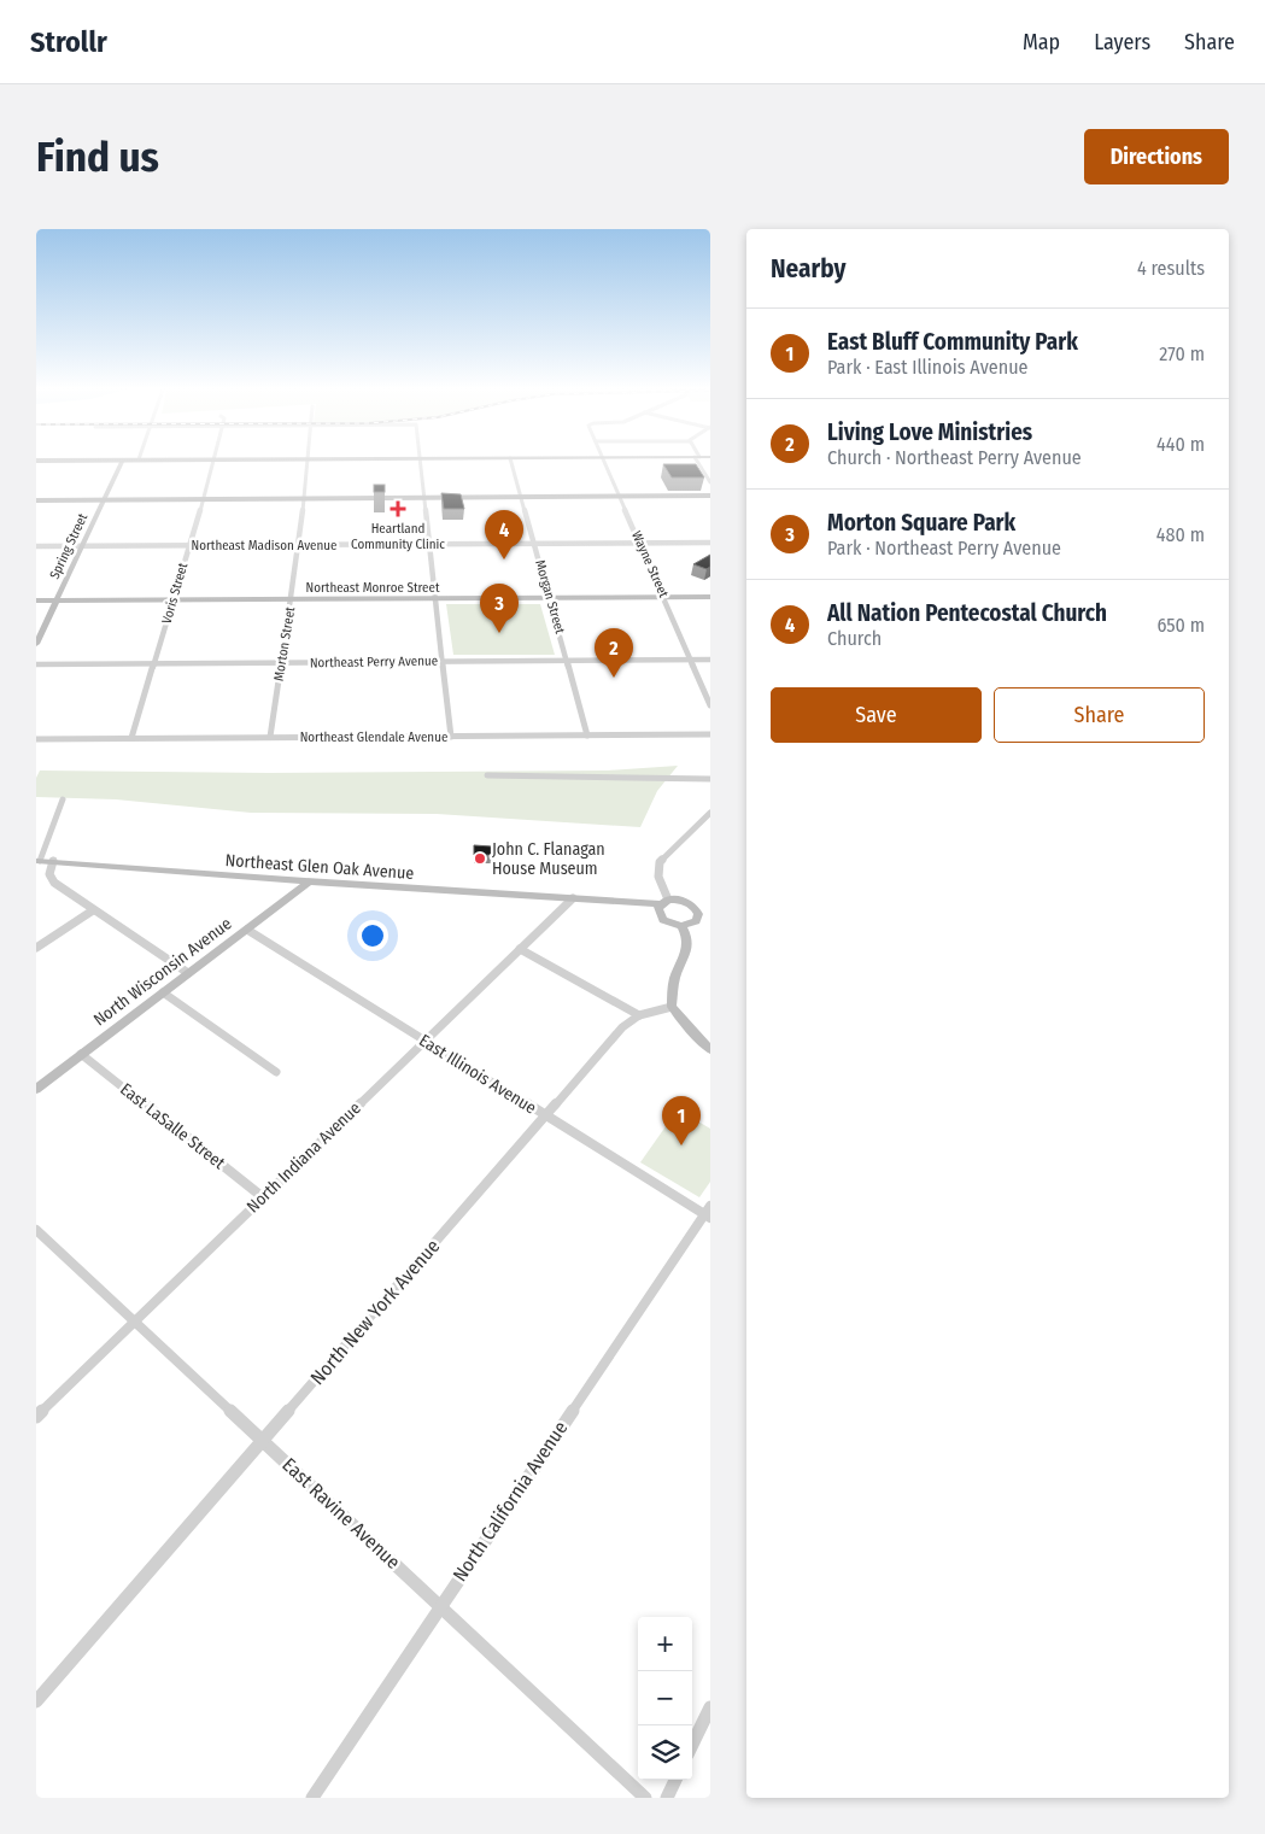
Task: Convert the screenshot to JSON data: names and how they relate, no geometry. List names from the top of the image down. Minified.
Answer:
{"streets":{"street":["Northeast Madison Avenue","Spring Street","Wayne Street","Northeast Monroe Street","Voris Street","Morgan Street","Morton Street","Northeast Perry Avenue","Northeast Glendale Avenue","Northeast Glen Oak Avenue","North Wisconsin Avenue","East Illinois Avenue","East LaSalle Street","North Indiana Avenue","North New York Avenue","North California Avenue","East Ravine Avenue"]},"crossings":[["Northeast Madison Avenue","Spring Street"],["Northeast Madison Avenue","Wayne Street"],["Northeast Madison Avenue","Voris Street"],["Northeast Madison Avenue","Morgan Street"],["Northeast Madison Avenue","Morton Street"],["Spring Street","Northeast Monroe Street"],["Wayne Street","Northeast Monroe Street"],["Wayne Street","Northeast Perry Avenue"],["Northeast Monroe Street","Voris Street"],["Northeast Monroe Street","Morgan Street"],["Northeast Monroe Street","Morton Street"],["Voris Street","Northeast Perry Avenue"],["Voris Street","Northeast Glendale Avenue"],["Morgan Street","Northeast Perry Avenue"],["Morgan Street","Northeast Glendale Avenue"],["Morton Street","Northeast Perry Avenue"],["Morton Street","Northeast Glendale Avenue"],["Northeast Glen Oak Avenue","North Wisconsin Avenue"],["Northeast Glen Oak Avenue","North Indiana Avenue"],["North Wisconsin Avenue","East Illinois Avenue"],["North Wisconsin Avenue","East LaSalle Street"],["East Illinois Avenue","North Indiana Avenue"],["East Illinois Avenue","North New York Avenue"],["East Illinois Avenue","North California Avenue"],["East LaSalle Street","North Indiana Avenue"],["North Indiana Avenue","East Ravine Avenue"],["North New York Avenue","East Ravine Avenue"],["North California Avenue","East Ravine Avenue"]],"places":{"health":["Heartland Community Clinic"],"other":["John C. Flanagan House Museum"]},"page":{"header":"Strollr","nav":["Map","Layers","Share"],"buttons":["Directions",["Save","Share"]],"title":"Find us","heading":["Nearby","4 results"],"list":[{"mark":"1","name":"East Bluff Community Park","note":"Park · East Illinois Avenue","value":"270 m"},{"mark":"2","name":"Living Love Ministries","note":"Church · Northeast Perry Avenue","value":"440 m"},{"mark":"3","name":"Morton Square Park","note":"Park · Northeast Perry Avenue","value":"480 m"},{"mark":"4","name":"All Nation Pentecostal Church","note":"Church","value":"650 m"}],"pins":["4","3","2","1"],"map_buttons":["+","−"]}}
